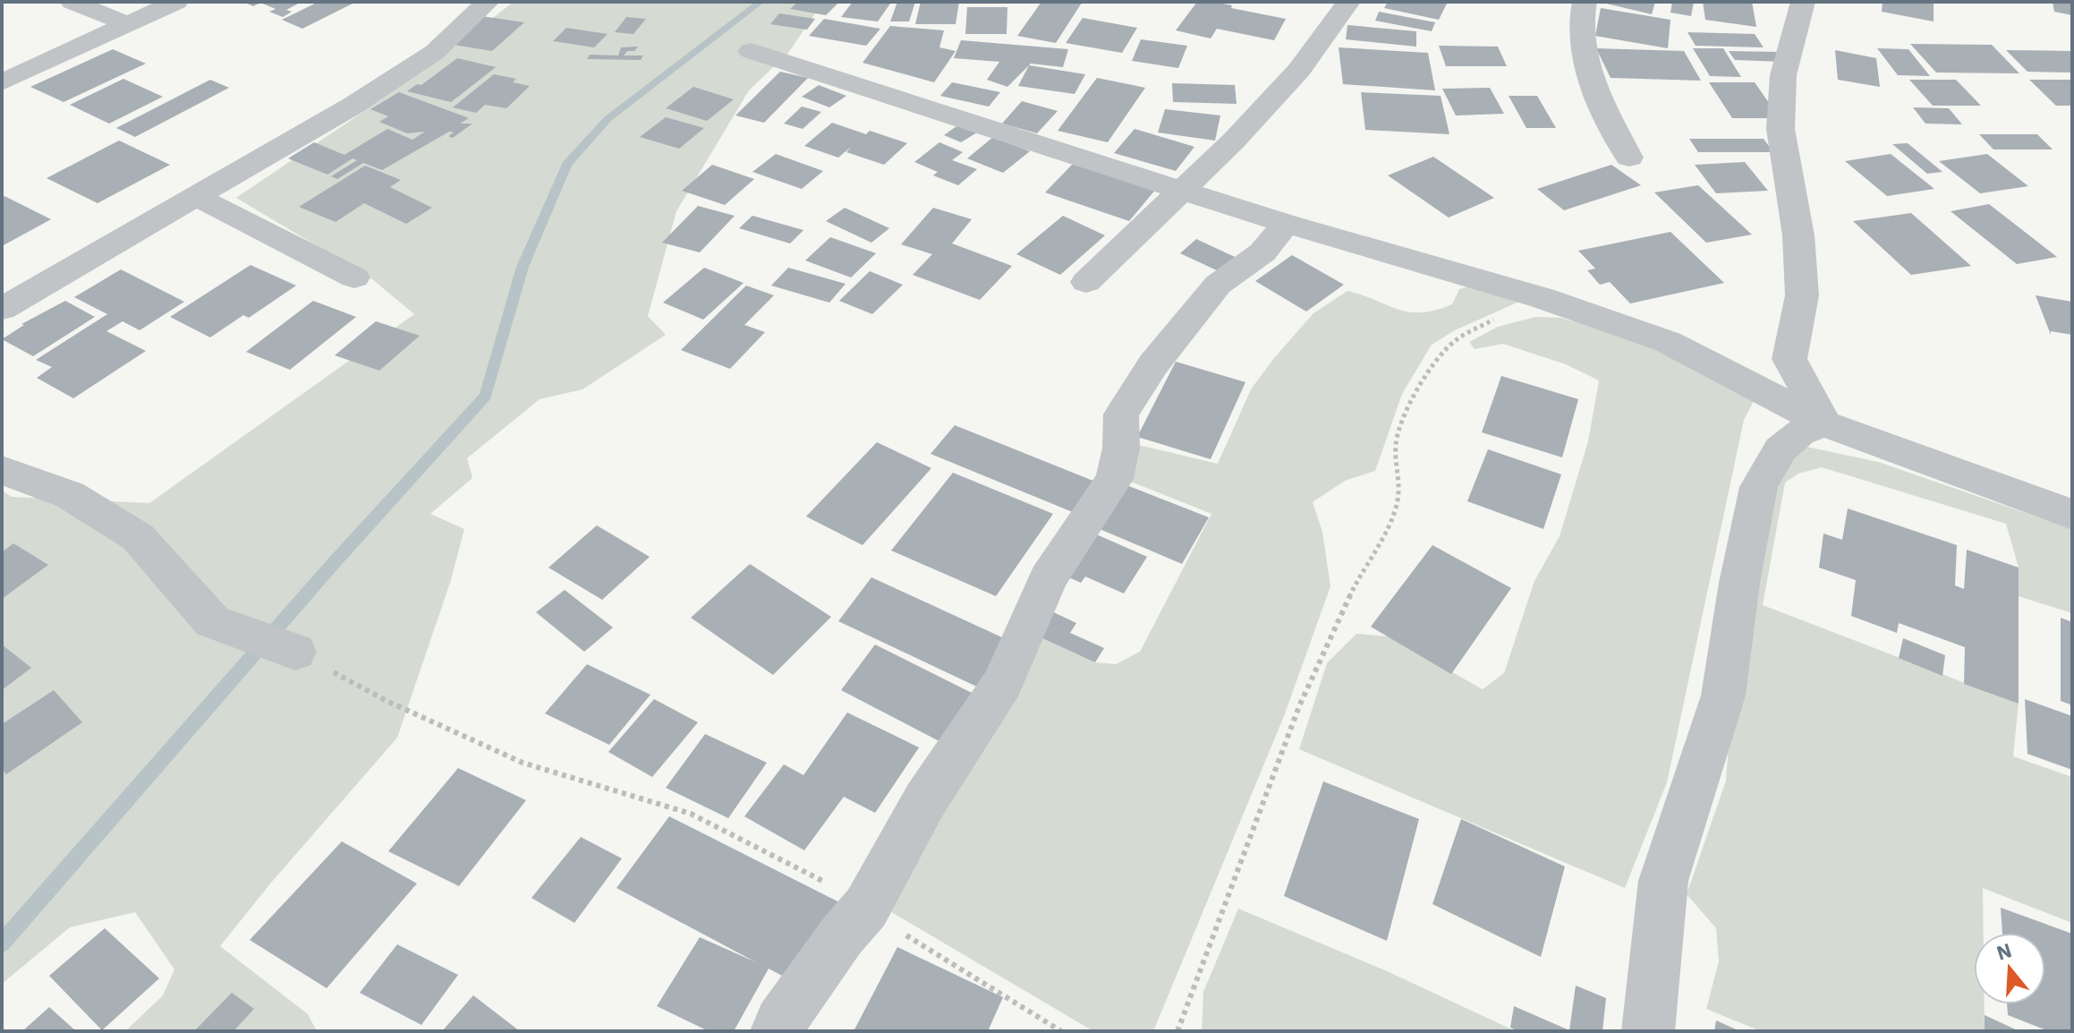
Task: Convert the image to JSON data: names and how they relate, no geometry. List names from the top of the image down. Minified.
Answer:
{"north":"top"}
